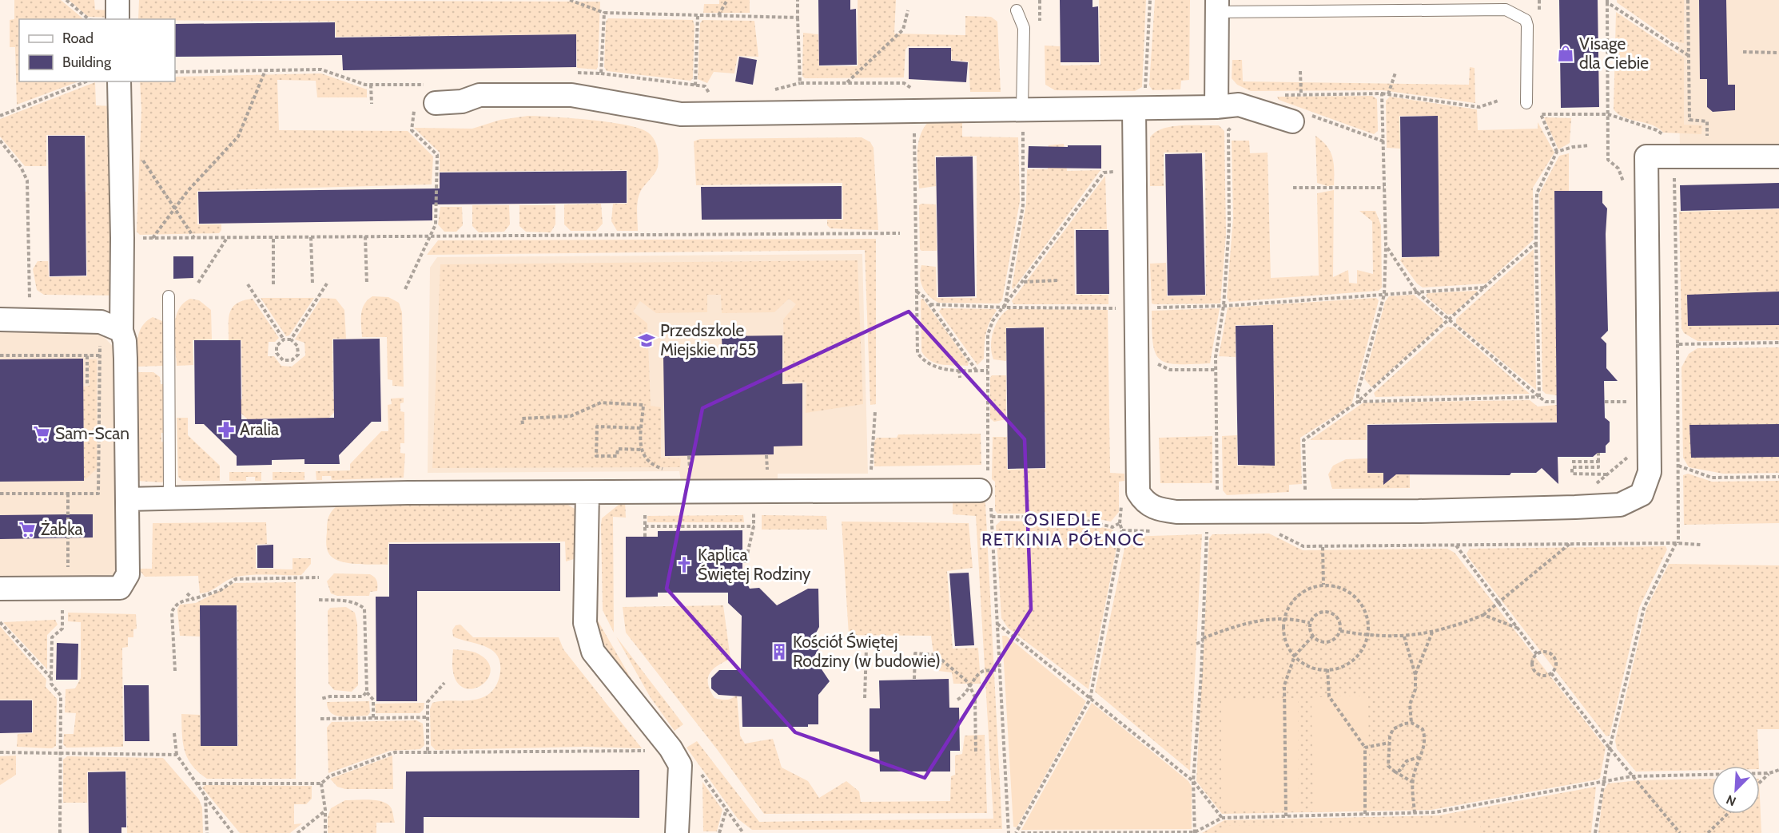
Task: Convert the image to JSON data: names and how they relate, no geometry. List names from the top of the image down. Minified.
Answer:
{"districts":["OSIEDLE RETKINIA PÓŁNOC"],"places":{"shop":["Visage dla Ciebie"],"school or university":["Przedszkole Miejskie nr 55"],"pharmacy":["Aralia"],"supermarket":["Sam-Scan","Żabka"],"church":["Kaplica Świętej Rodziny"],"building":["Kościół Świętej Rodziny (w budowie)"]},"legend":["Road","Building"],"north":"bottom left"}
